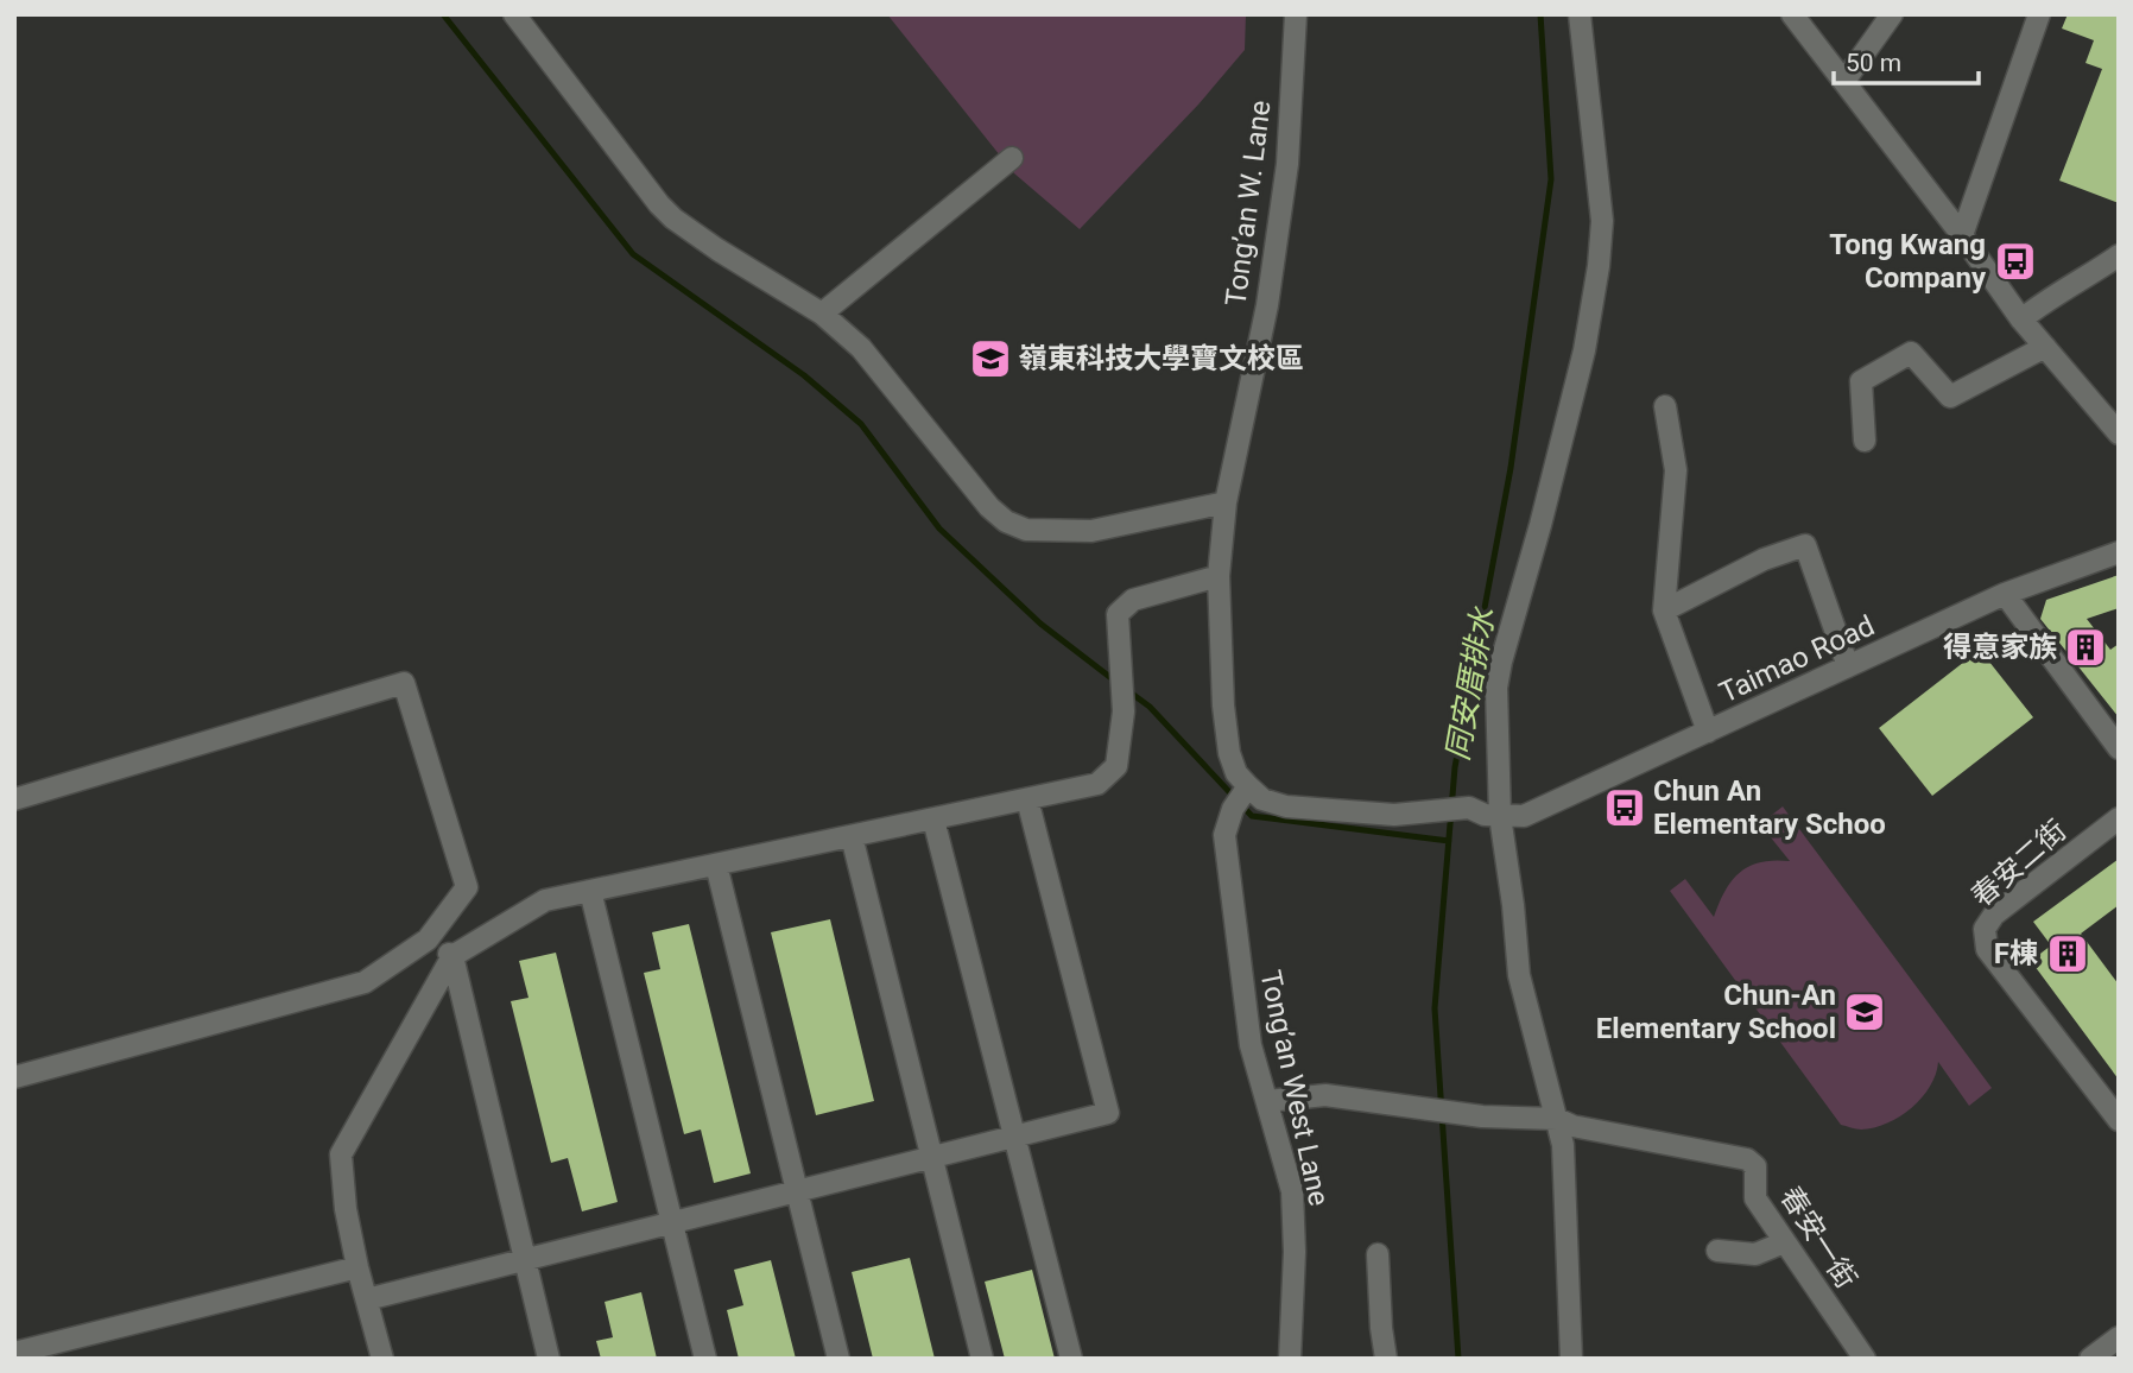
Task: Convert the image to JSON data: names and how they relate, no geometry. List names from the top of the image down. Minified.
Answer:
{"streets":{"street":["Tong’an W. Lane","Taimao Road","春安二街","Tong’an West Lane","春安一街"]},"crossings":[["Tong’an W. Lane","Tong’an West Lane"]],"water":["同安厝排水"],"places":{"bus stop":["Tong Kwang Company","Chun An Elementary Schoo"],"school or university":["嶺東科技大學寶文校區","Chun-An Elementary School"],"building":["得意家族","F棟"]},"scale_bar":"50 m"}
